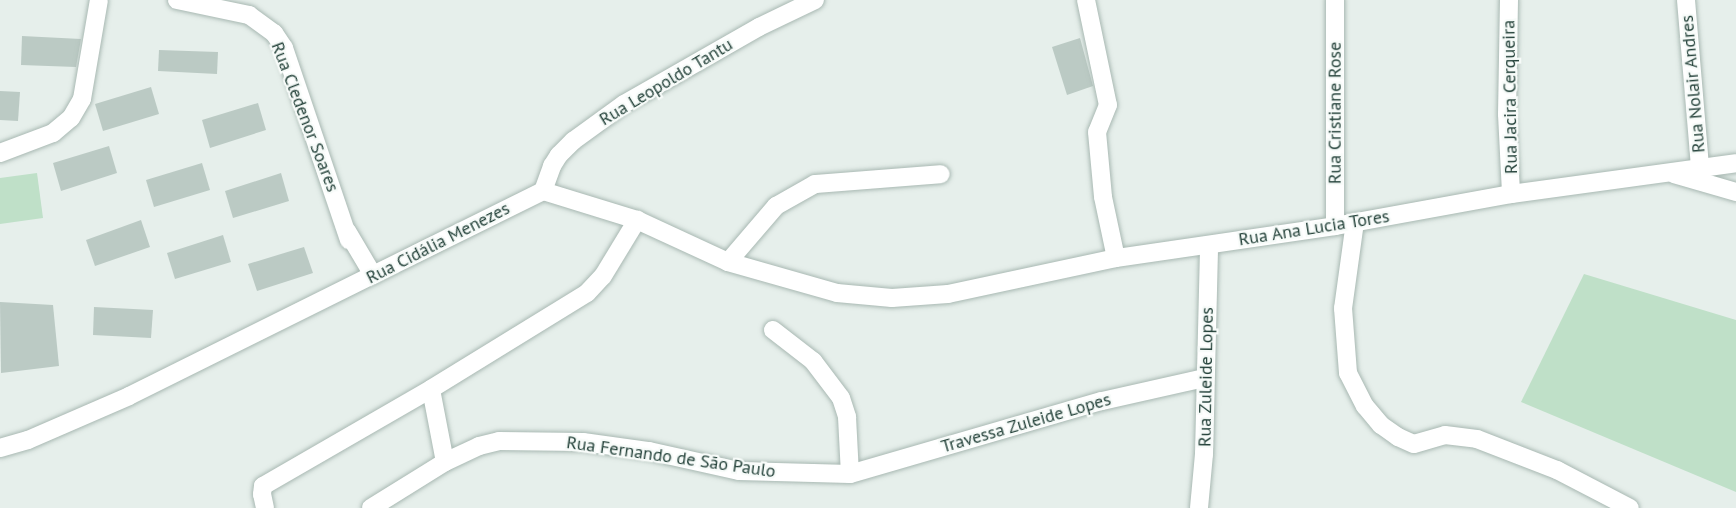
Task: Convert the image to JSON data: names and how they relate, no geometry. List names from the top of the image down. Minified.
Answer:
{"streets":{"street":["Rua Leopoldo Tantu","Rua Nolair Andres","Rua Jacira Cerqueira","Rua Cristiane Rose","Rua Cledenor Soares","Rua Ana Lucia Tores","Rua Cidália Menezes","Rua Zuleide Lopes","Travessa Zuleide Lopes","Rua Fernando de São Paulo"]},"crossings":[["Rua Leopoldo Tantu","Rua Cidália Menezes"],["Rua Nolair Andres","Rua Ana Lucia Tores"],["Rua Jacira Cerqueira","Rua Ana Lucia Tores"],["Rua Cristiane Rose","Rua Ana Lucia Tores"],["Rua Cledenor Soares","Rua Cidália Menezes"],["Rua Ana Lucia Tores","Rua Zuleide Lopes"],["Rua Zuleide Lopes","Travessa Zuleide Lopes"],["Travessa Zuleide Lopes","Rua Fernando de São Paulo"]]}
